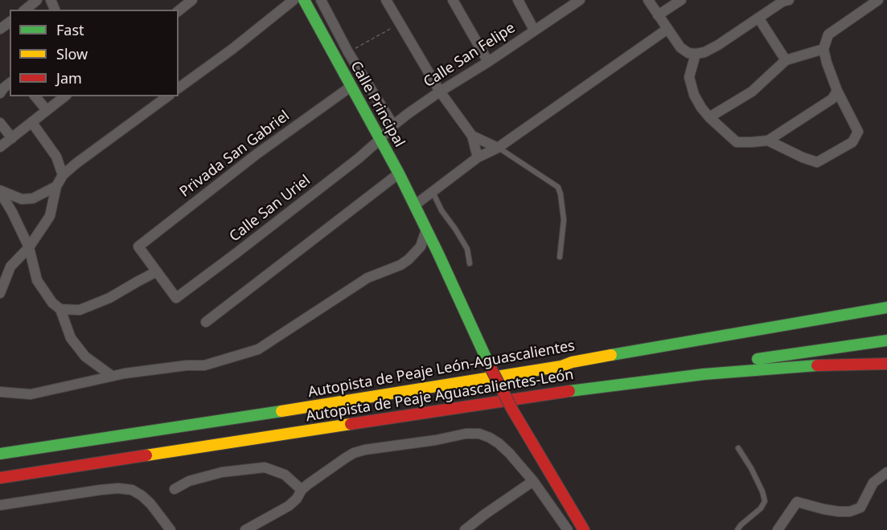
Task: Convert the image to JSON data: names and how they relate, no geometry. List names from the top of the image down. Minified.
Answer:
{"streets":{"main road":["Calle Principal","Autopista de Peaje León-Aguascalientes","Autopista de Peaje Aguascalientes-León"],"street":["Calle San Felipe","Privada San Gabriel","Calle San Uriel"]},"crossings":[["Calle San Felipe","Calle Principal"],["Calle San Felipe","Calle San Uriel"],["Calle Principal","Privada San Gabriel"],["Calle Principal","Calle San Uriel"],["Privada San Gabriel","Calle San Uriel"]],"legend":["Fast","Slow","Jam"]}
